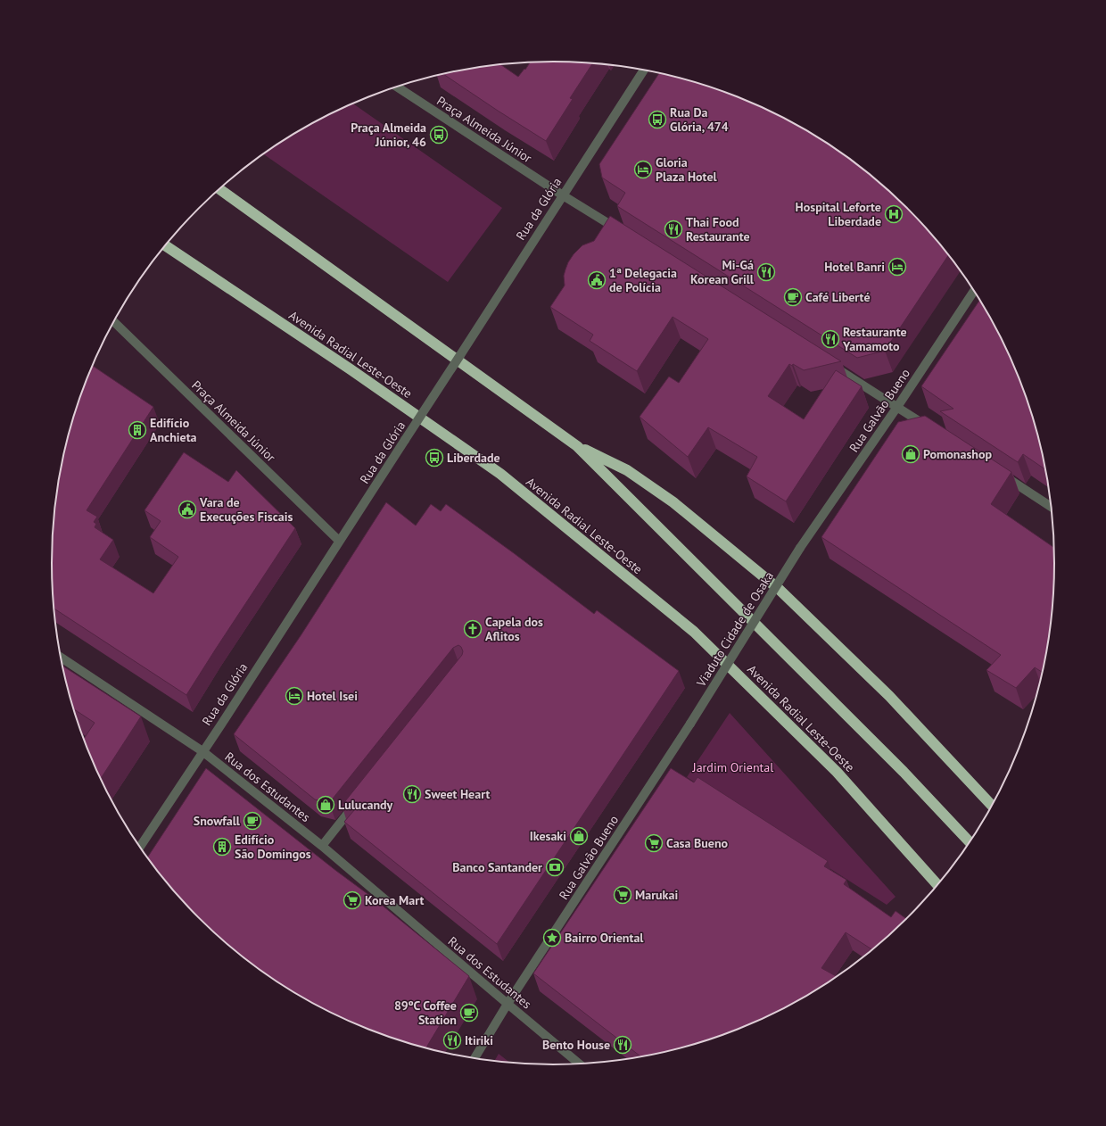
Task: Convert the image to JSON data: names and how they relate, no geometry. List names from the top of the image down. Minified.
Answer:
{"streets":{"highway":["Avenida Radial Leste-Oeste"],"street":["Praça Almeida Júnior","Rua da Glória","Rua Galvão Bueno","Viaduto Cidade de Osaka","Rua dos Estudantes"]},"crossings":[["Praça Almeida Júnior","Rua da Glória"],["Rua da Glória","Rua dos Estudantes"],["Rua Galvão Bueno","Viaduto Cidade de Osaka"],["Rua Galvão Bueno","Rua dos Estudantes"]],"parks":["Jardim Oriental"],"places":{"bus stop":["Rua Da Glória, 474","Praça Almeida Júnior, 46","Liberdade"],"hotel":["Gloria Plaza Hotel","Hotel Banri","Hotel Isei"],"hospital":["Hospital Leforte Liberdade"],"restaurant":["Thai Food Restaurante","Mi-Gá Korean Grill","Restaurante Yamamoto","Sweet Heart","Itiriki","Bento House"],"public building":["1ª Delegacia de Polícia","Vara de Execuções Fiscais"],"cafe":["Café Liberté","Snowfall","89ºC Coffee Station"],"building":["Edifício Anchieta","Edifício São Domingos"],"shop":["Pomonashop","Lulucandy","Ikesaki"],"church":["Capela dos Aflitos"],"supermarket":["Casa Bueno","Marukai","Korea Mart"],"bank":["Banco Santander"],"place":["Bairro Oriental"]}}
